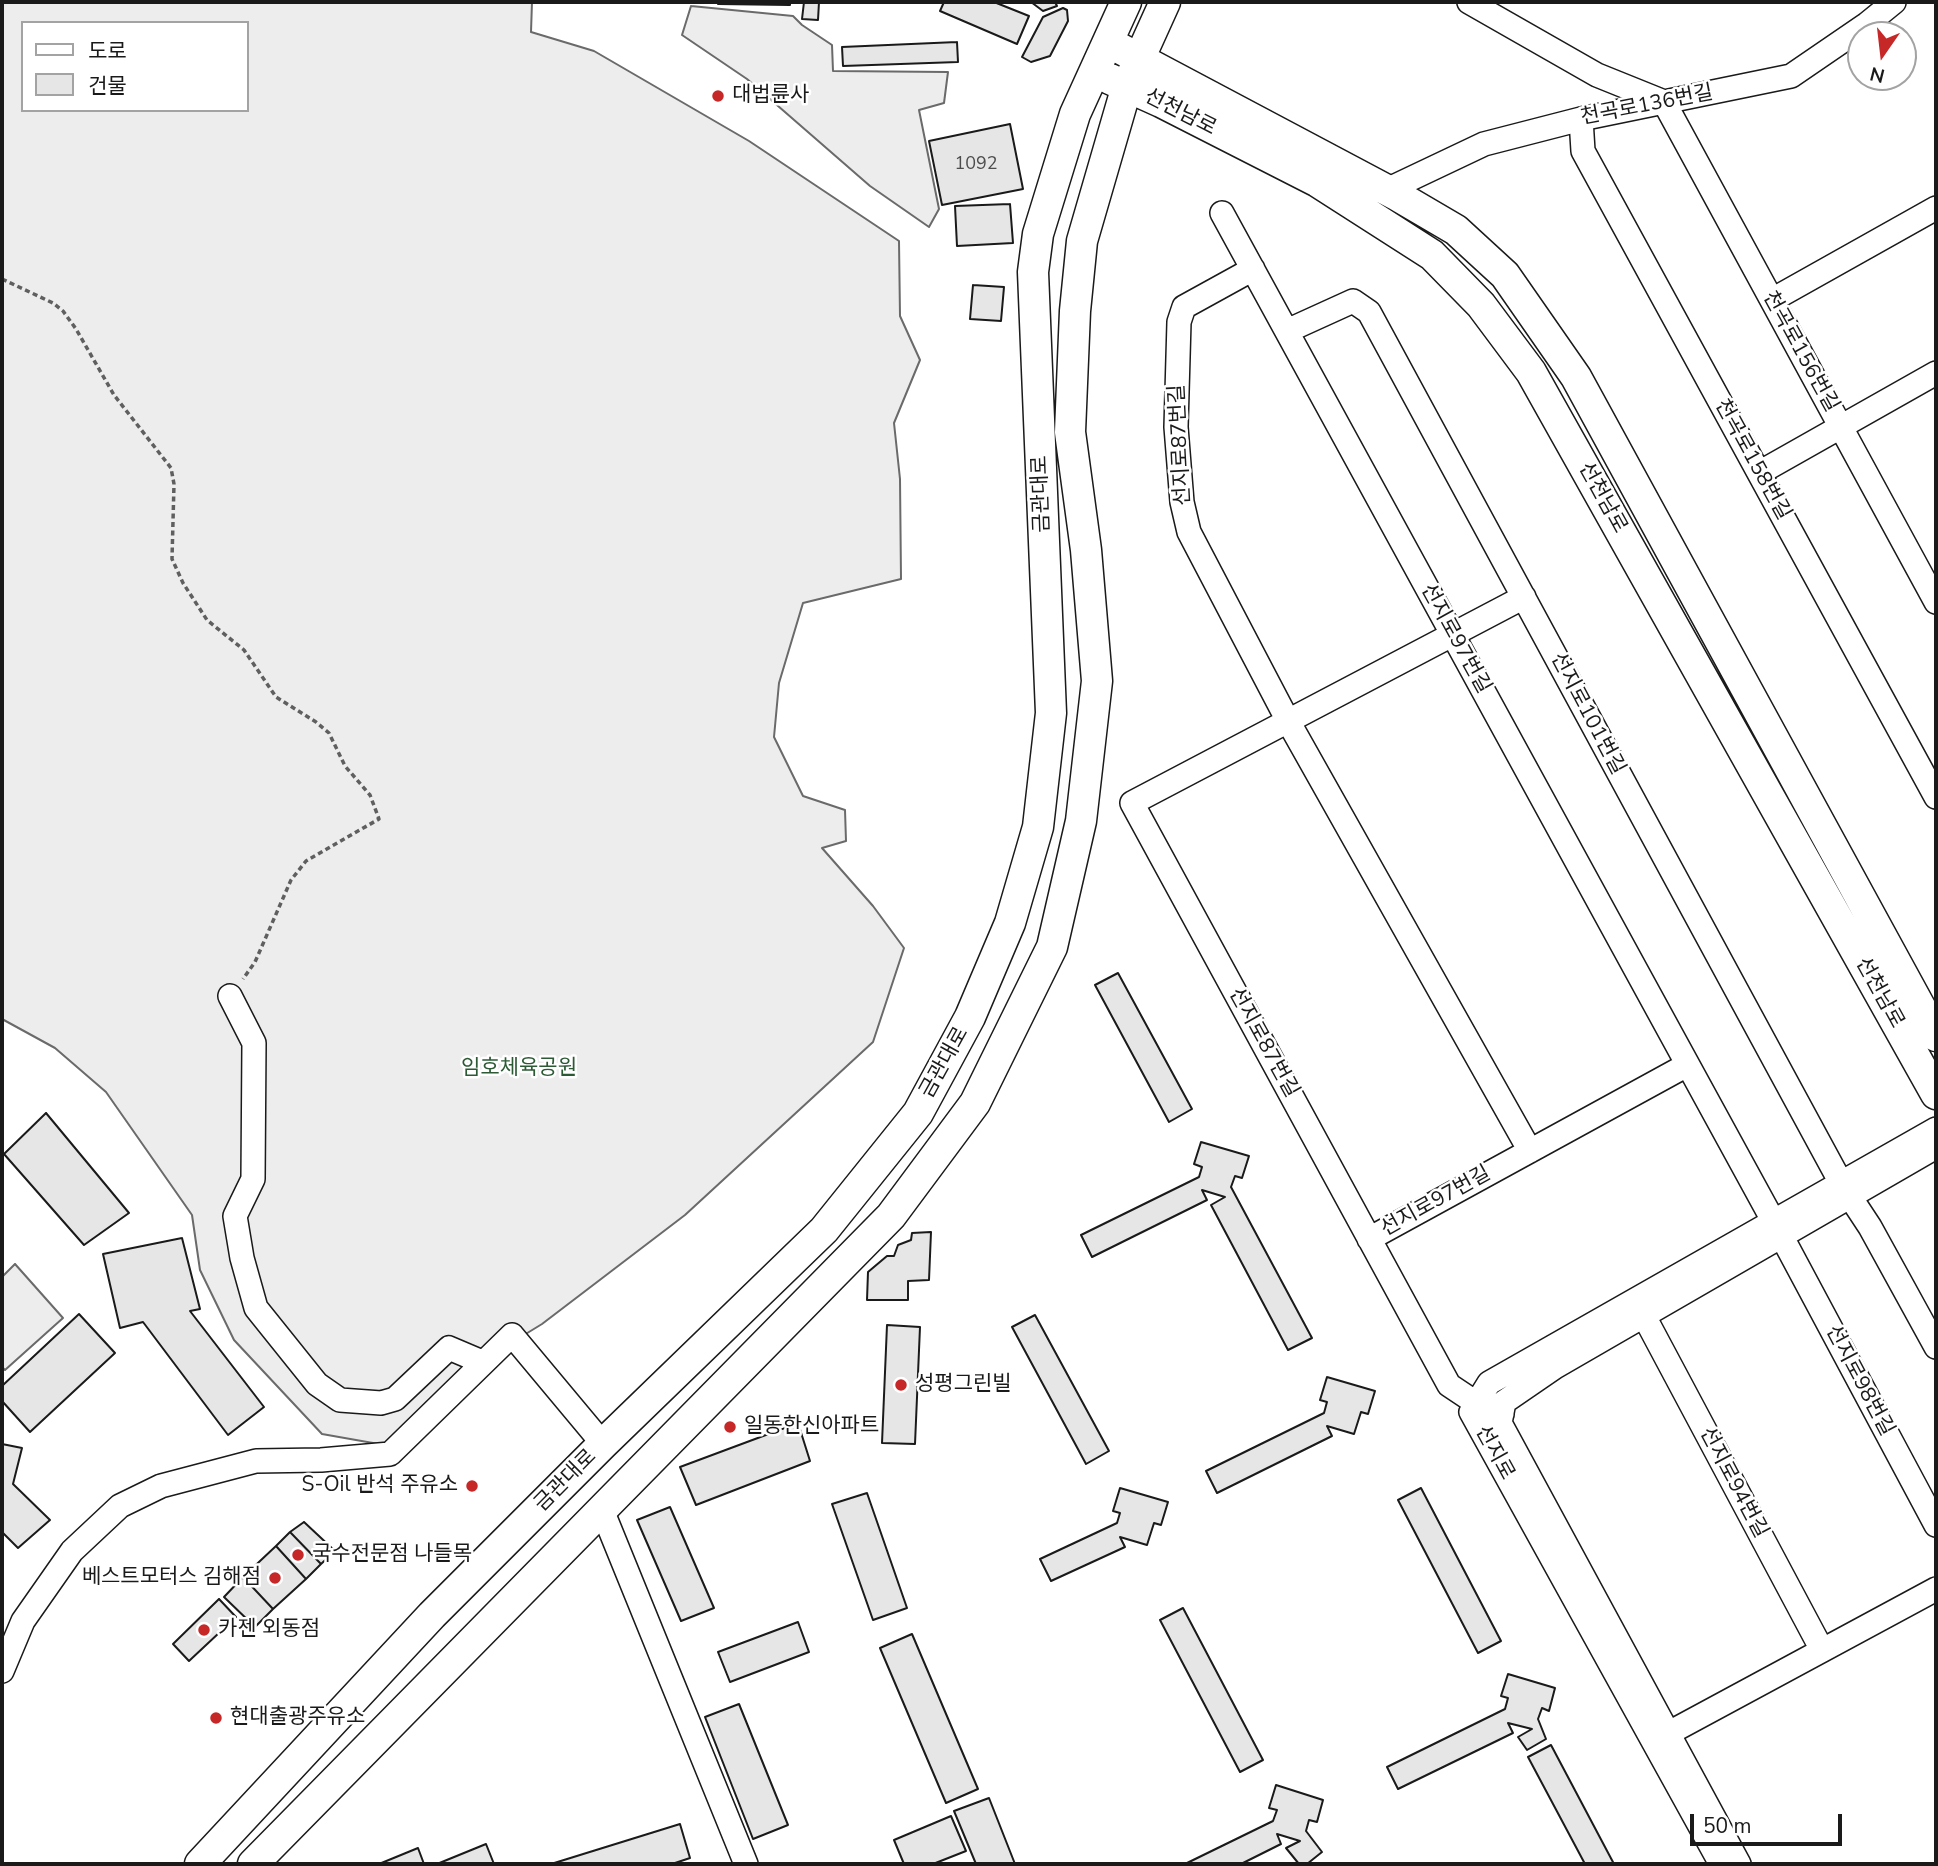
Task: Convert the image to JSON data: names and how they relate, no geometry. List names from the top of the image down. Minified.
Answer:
{"streets":{"main road":["선천남로","금관대로"],"street":["천곡로136번길","천곡로156번길","선지로87번길","천곡로158번길","선지로97번길","선지로101번길","선지로98번길","선지로","선지로94번길"]},"crossings":[["천곡로136번길","선천남로"],["천곡로136번길","천곡로156번길"],["천곡로136번길","천곡로158번길"],["선천남로","금관대로"],["선지로87번길","선지로97번길"],["선지로87번길","선지로101번길"],["선지로87번길","선지로"],["선지로97번길","선지로101번길"],["선지로97번길","선지로98번길"],["선지로97번길","선지로"],["선지로101번길","선지로"],["선지로98번길","선지로"],["선지로","선지로94번길"]],"parks":["임호체육공원"],"places":["대법륜사","성평그린빌","일동한신아파트","S-Oil 반석 주유소","국수전문점 나들목","베스트모터스 김해점","카젠 외동점","현대출광주유소"],"house_numbers":["1092"],"legend":["도로","건물"],"scale_bar":"50 m","north":"bottom"}
